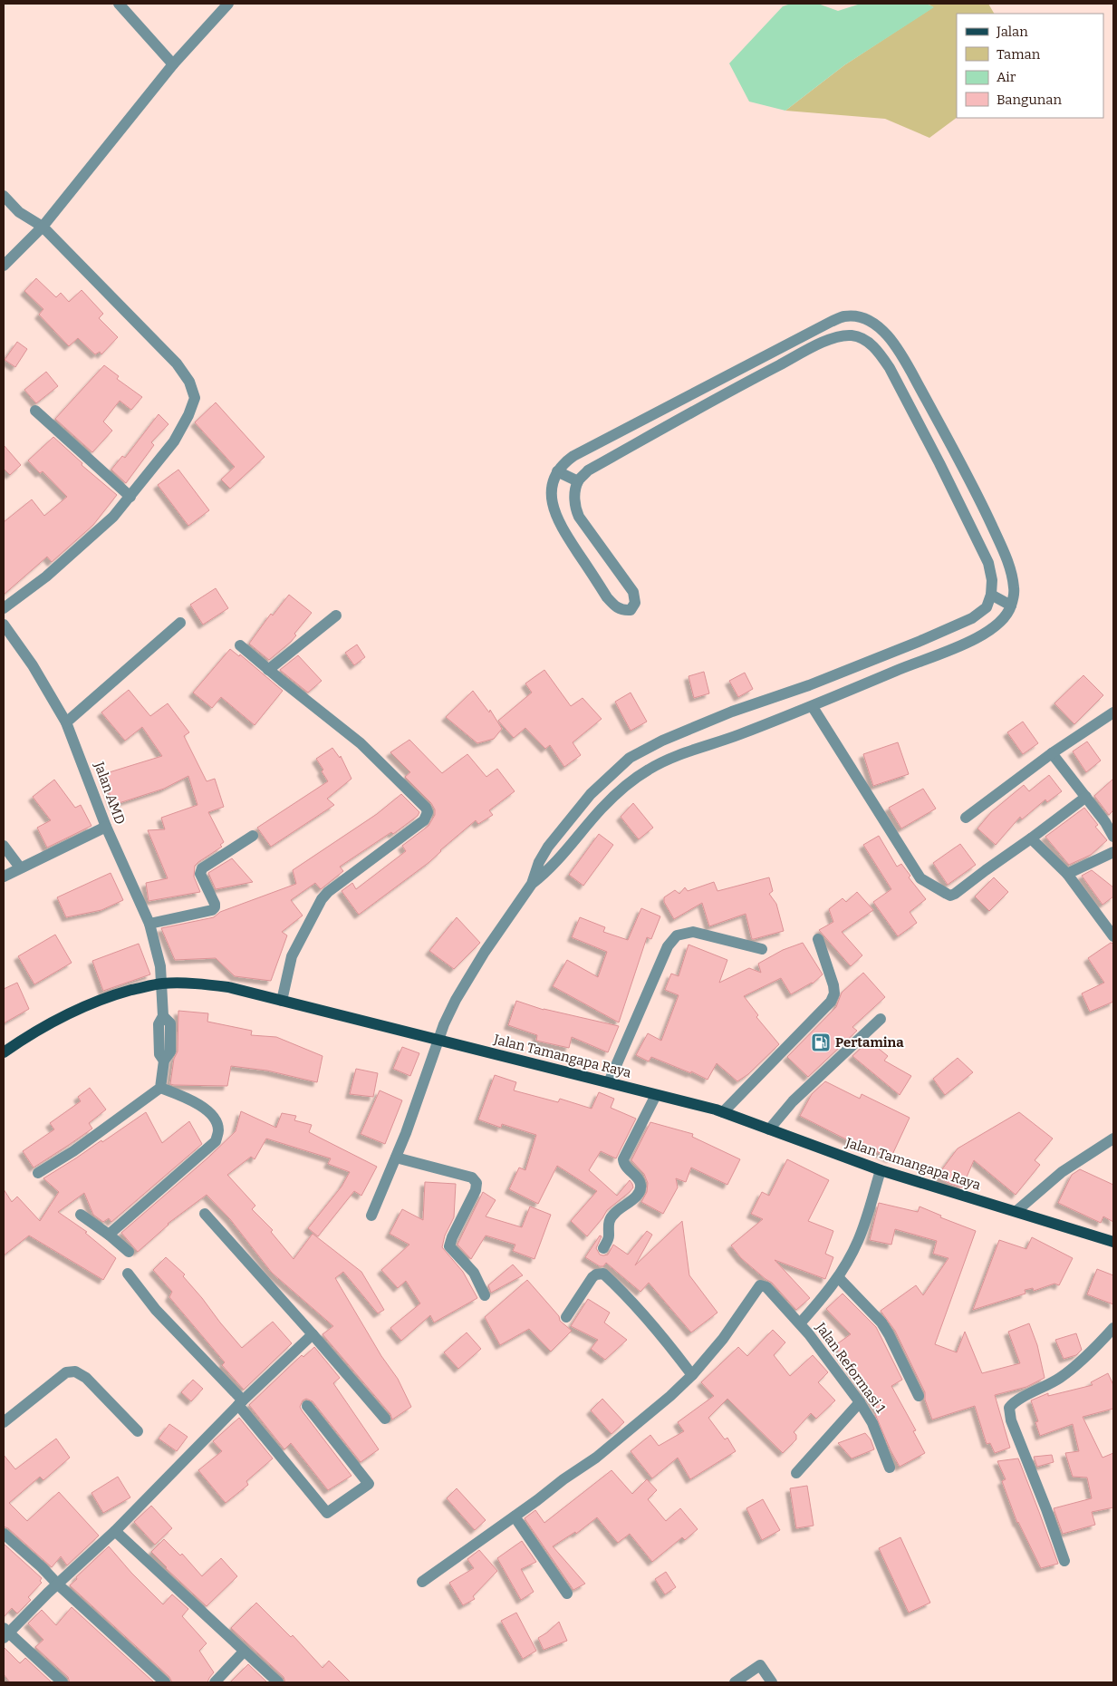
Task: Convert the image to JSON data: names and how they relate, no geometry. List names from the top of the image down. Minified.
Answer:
{"streets":{"main road":["Jalan Tamangapa Raya"],"street":["Jalan AMD","Jalan Reformasi 1"]},"crossings":[["Jalan AMD","Jalan Tamangapa Raya"],["Jalan Tamangapa Raya","Jalan Reformasi 1"]],"places":{"fuel station":["Pertamina"]},"legend":["Jalan","Taman","Air","Bangunan"]}
